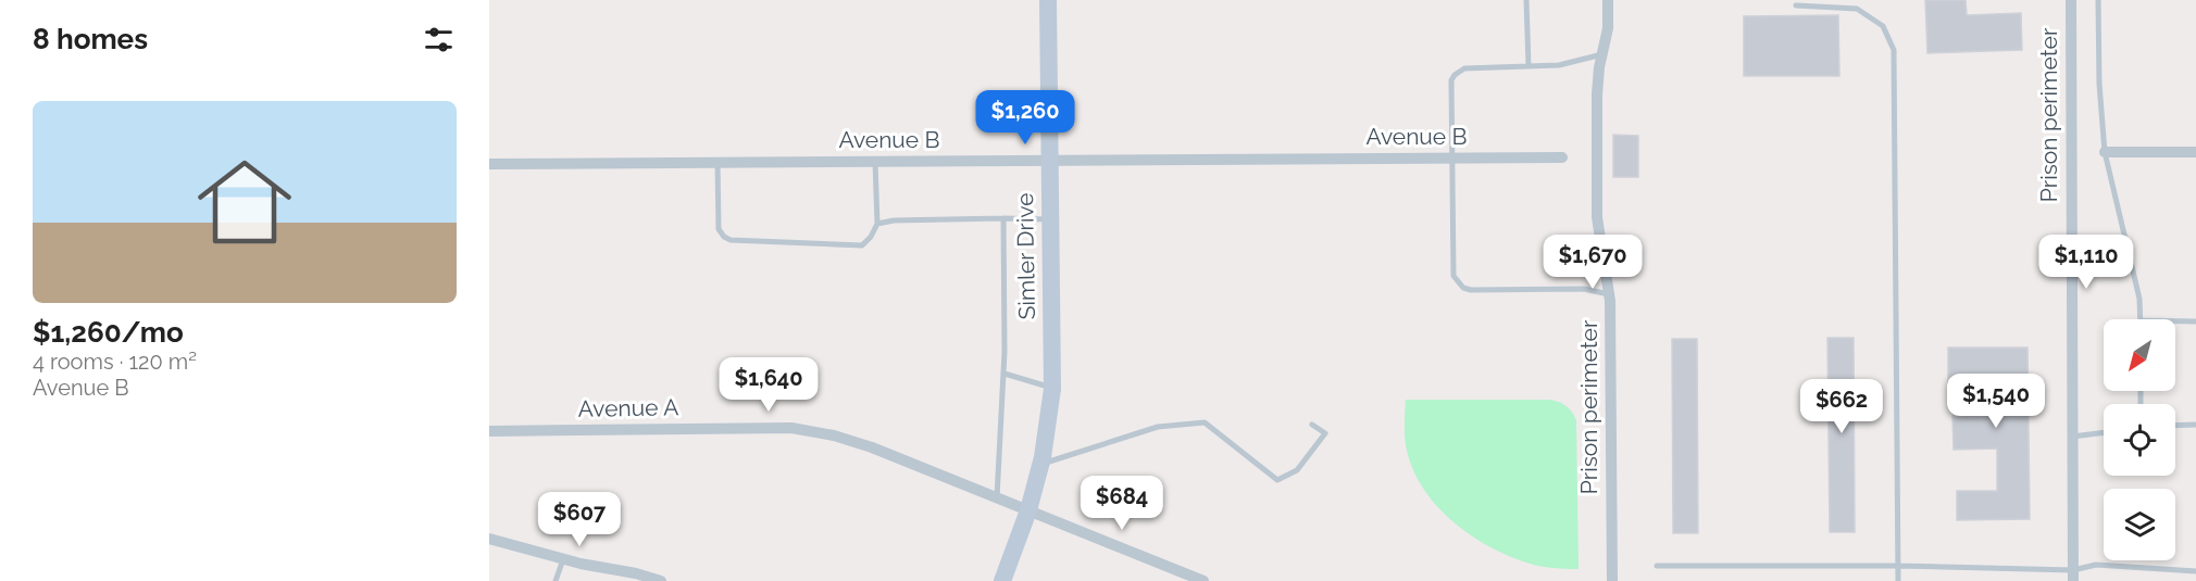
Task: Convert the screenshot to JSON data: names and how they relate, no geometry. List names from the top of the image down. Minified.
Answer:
{"streets":{"street":["Prison perimeter","Avenue B","Simler Drive","Avenue A"]},"crossings":[["Avenue B","Simler Drive"],["Simler Drive","Avenue A"]],"north":"bottom left","page":{"heading":"8 homes","list":[{"name":"$1,260/mo","note":"4 rooms · 120 m² · Avenue B"}],"price":["$1,260","$1,670","$1,110","$1,640","$1,540","$662","$684","$607"]}}
